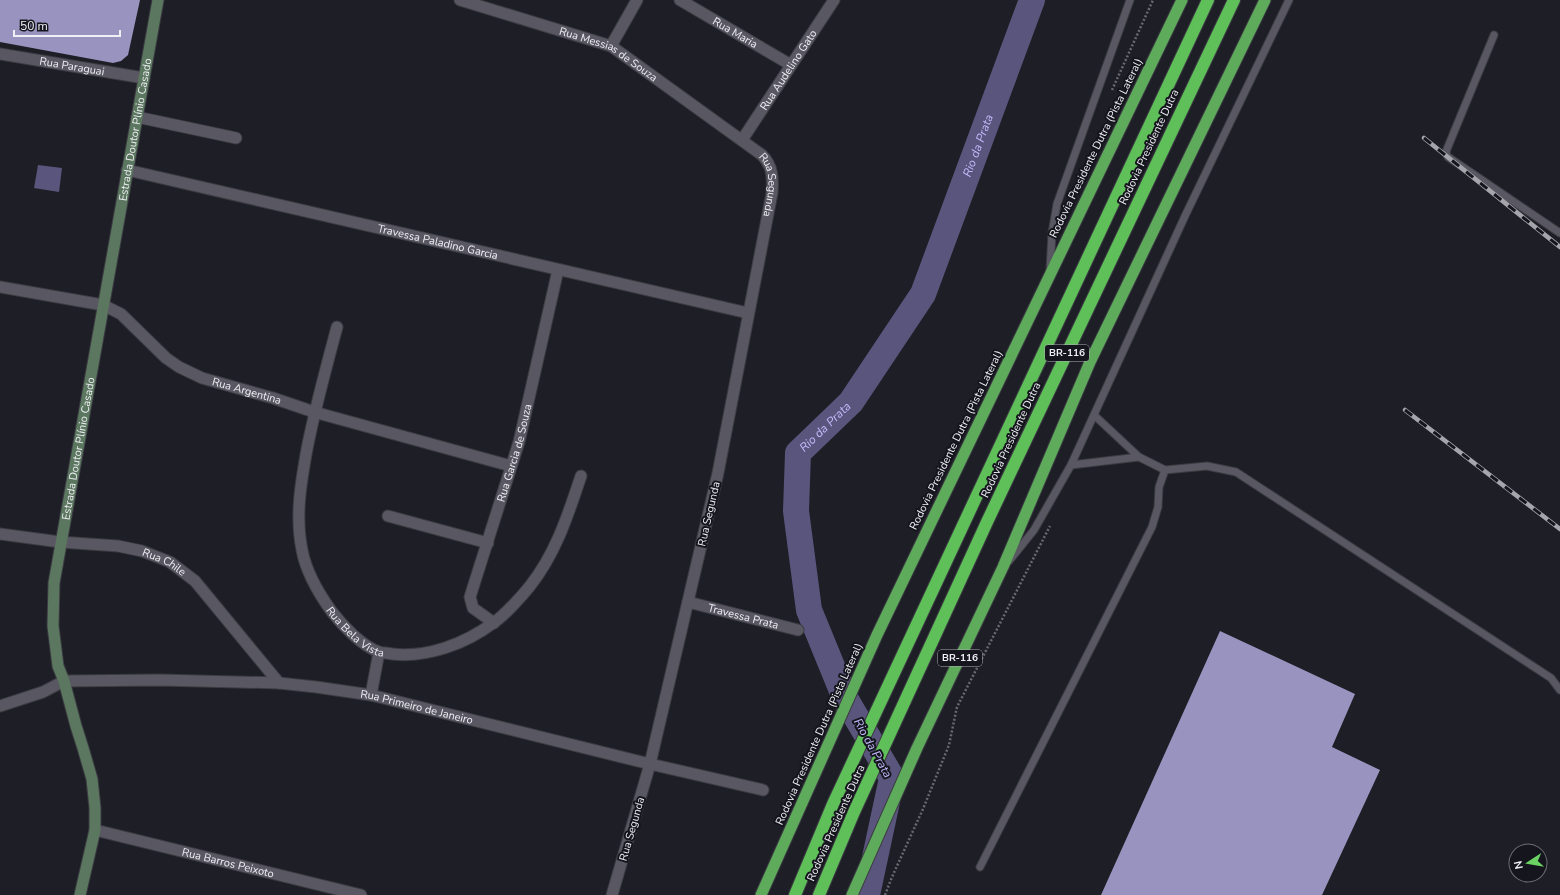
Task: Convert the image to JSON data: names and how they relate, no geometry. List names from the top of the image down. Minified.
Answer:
{"streets":{"highway":["Rodovia Presidente Dutra","Rodovia Presidente Dutra (Pista Lateral)","BR-116"],"main road":["Estrada Doutor Plínio Casado"],"street":["Rua Maria","Rua Messias de Souza","Rua Paraguai","Rua Audelino Gato","Rua Segunda","Travessa Paladino Garcia","Rua Argentina","Rua Garcia de Souza","Rua Chile","Travessa Prata","Rua Bela Vista","Rua Primeiro de Janeiro","Rua Barros Peixoto"]},"crossings":[["Rua Maria","Rua Audelino Gato"],["Rua Messias de Souza","Rua Audelino Gato"],["Rua Messias de Souza","Rua Segunda"],["Rua Paraguai","Estrada Doutor Plínio Casado"],["Rua Audelino Gato","Rua Segunda"],["Estrada Doutor Plínio Casado","Travessa Paladino Garcia"],["Estrada Doutor Plínio Casado","Rua Argentina"],["Estrada Doutor Plínio Casado","Rua Chile"],["Estrada Doutor Plínio Casado","Rua Primeiro de Janeiro"],["Estrada Doutor Plínio Casado","Rua Barros Peixoto"],["Rua Segunda","Travessa Paladino Garcia"],["Rua Segunda","Travessa Prata"],["Rua Segunda","Rua Primeiro de Janeiro"],["Travessa Paladino Garcia","Rua Garcia de Souza"],["Rua Argentina","Rua Garcia de Souza"],["Rua Argentina","Rua Bela Vista"],["Rua Garcia de Souza","Rua Bela Vista"],["Rua Chile","Rua Primeiro de Janeiro"]],"water":["Rio da Prata"],"scale_bar":"50 m","north":"left"}
